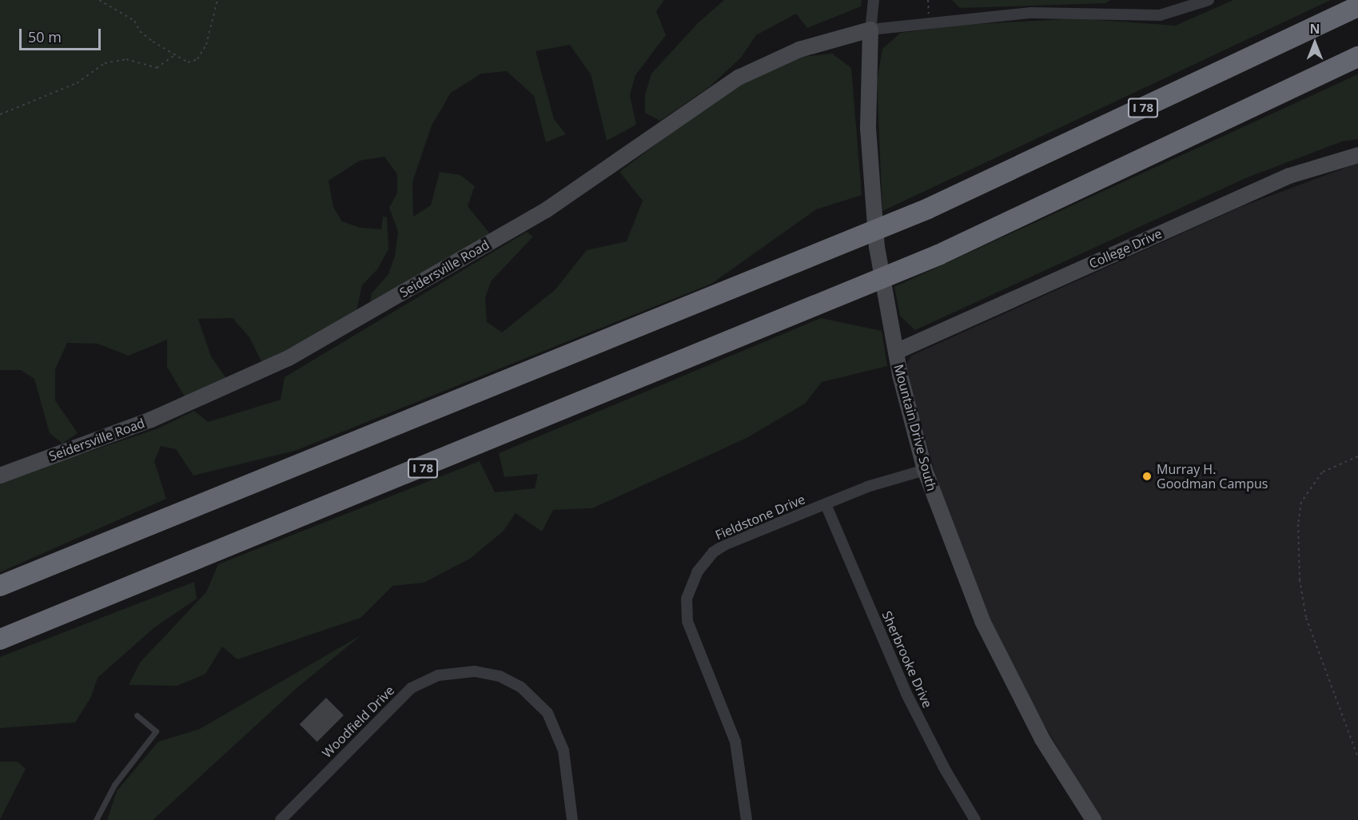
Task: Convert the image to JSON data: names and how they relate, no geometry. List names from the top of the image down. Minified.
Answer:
{"streets":{"highway":["I 78"],"street":["College Drive","Seidersville Road","Mountain Drive South","Fieldstone Drive","Sherbrooke Drive","Woodfield Drive"]},"crossings":[["College Drive","Mountain Drive South"],["Seidersville Road","Mountain Drive South"],["Mountain Drive South","Fieldstone Drive"],["Fieldstone Drive","Sherbrooke Drive"]],"places":["Murray H. Goodman Campus"],"scale_bar":"50 m","north":"top"}
